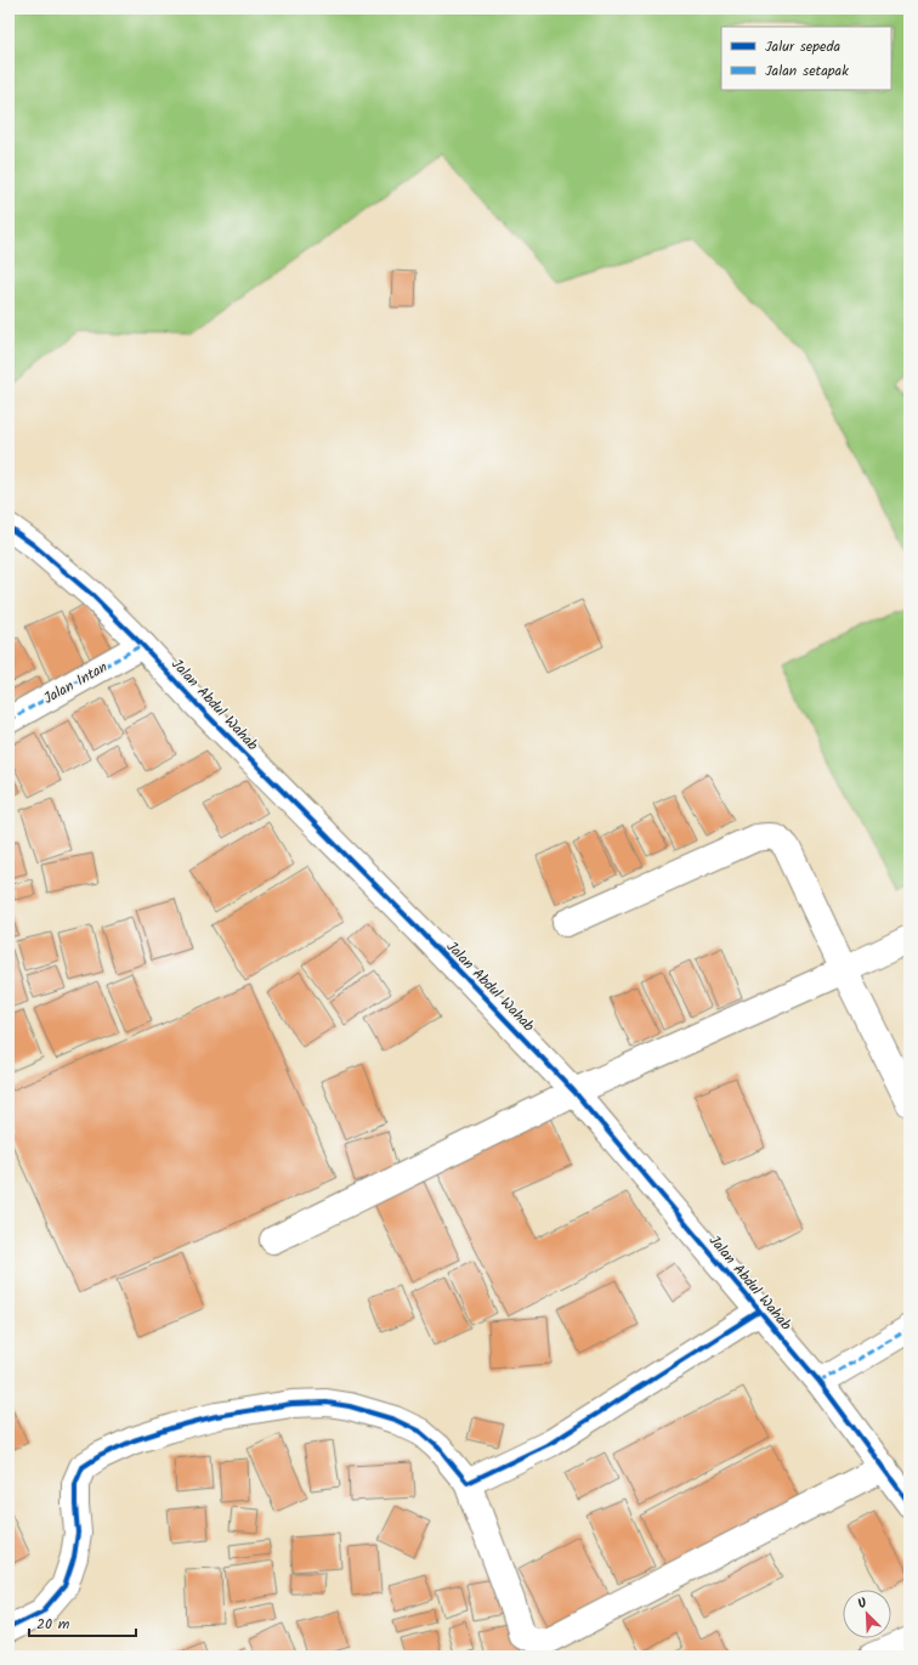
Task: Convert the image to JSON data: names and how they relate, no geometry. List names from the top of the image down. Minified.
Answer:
{"streets":{"street":["Jalan Intan","Jalan Abdul Wahab"]},"crossings":[["Jalan Intan","Jalan Abdul Wahab"]],"legend":["Jalur sepeda","Jalan setapak"],"scale_bar":"20 m","north":"top left"}
